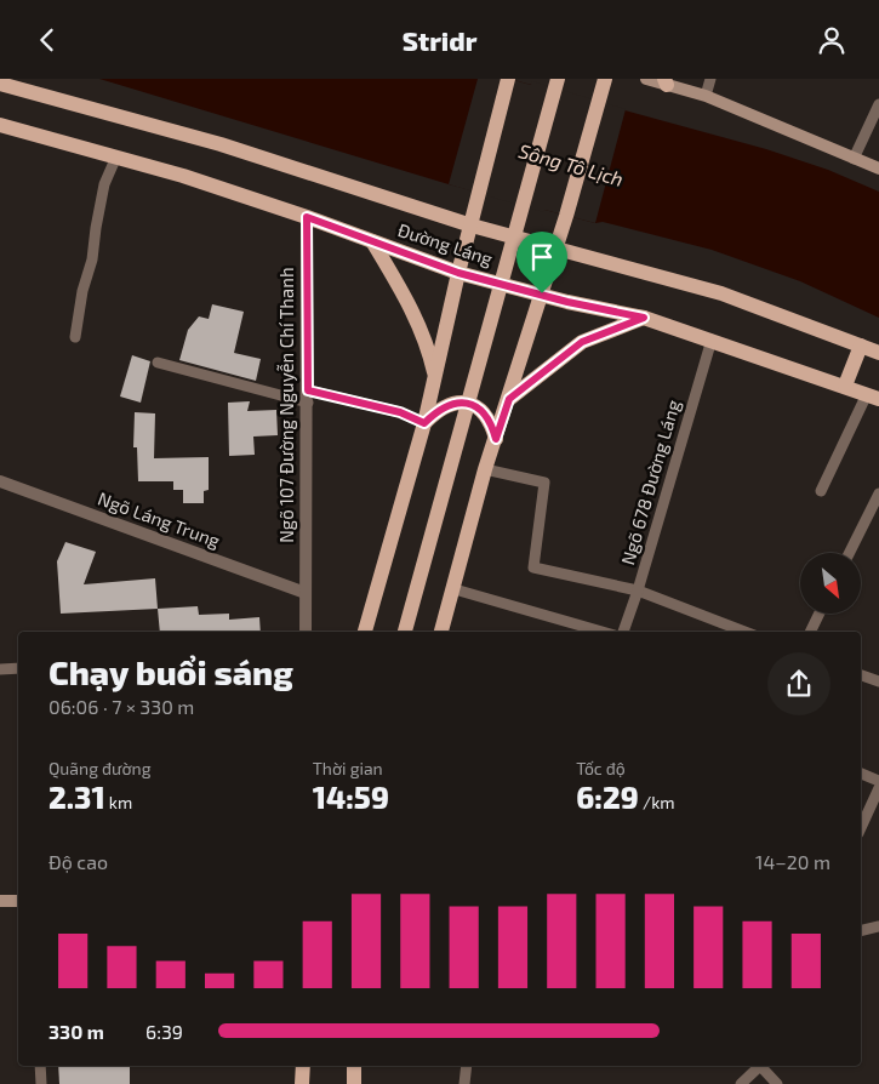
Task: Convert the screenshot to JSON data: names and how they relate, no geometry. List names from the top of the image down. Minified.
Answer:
{"streets":{"main road":["Đường Láng"],"street":["Ngõ 107 Đường Nguyễn Chí Thanh","Ngõ Láng Trung"],"lane":["Ngõ 678 Đường Láng"]},"crossings":[["Đường Láng","Ngõ 107 Đường Nguyễn Chí Thanh"],["Đường Láng","Ngõ 678 Đường Láng"],["Ngõ 107 Đường Nguyễn Chí Thanh","Ngõ Láng Trung"]],"water":["Sông Tô Lịch"],"north":"bottom right","page":{"header":"Stridr","heading":["Chạy buổi sáng","06:06 · 7 × 330 m"],"stats":[["Quãng đường","2.31 km"],["Thời gian","14:59"],["Tốc độ","6:29 /km"]],"chart":["Độ cao","14–20 m"],"list":[{"name":"330 m","note":"6:39"}]}}
